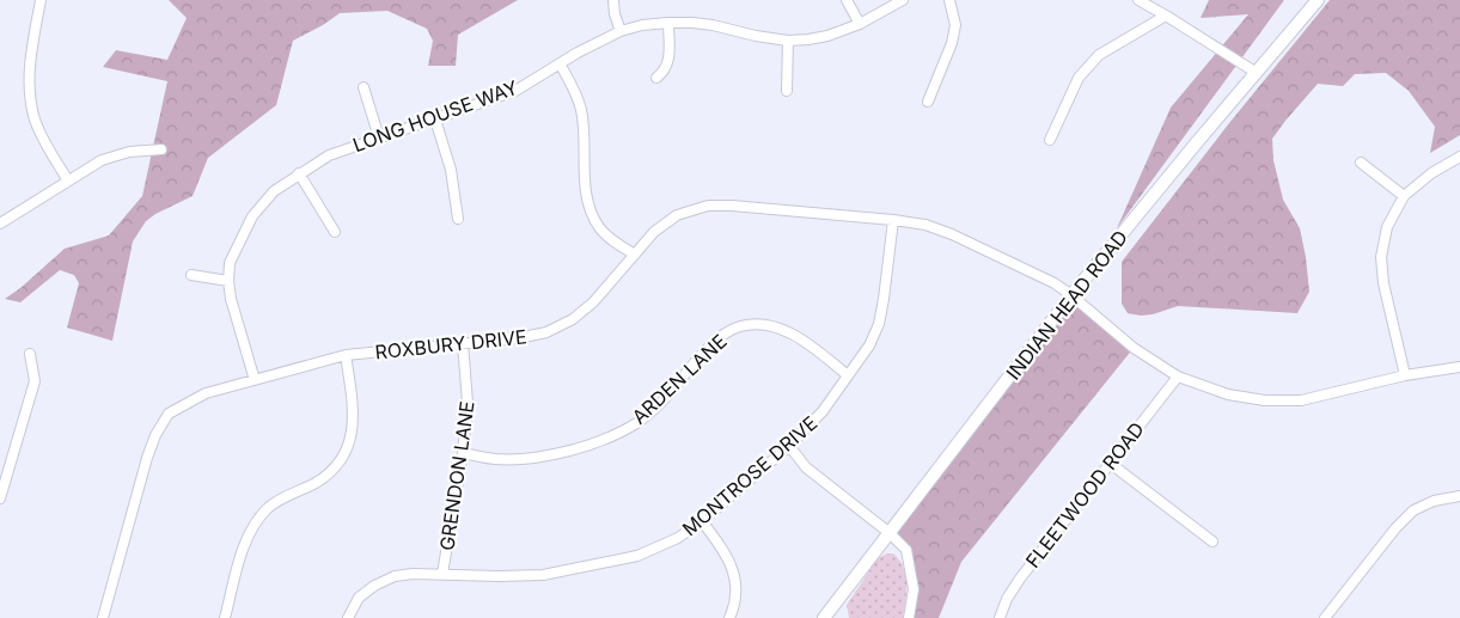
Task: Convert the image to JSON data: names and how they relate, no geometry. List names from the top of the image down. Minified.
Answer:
{"streets":{"main road":["INDIAN HEAD ROAD"],"street":["LONG HOUSE WAY","ROXBURY DRIVE","ARDEN LANE","GRENDON LANE","MONTROSE DRIVE","FLEETWOOD ROAD"]},"crossings":[["INDIAN HEAD ROAD","ROXBURY DRIVE"],["ROXBURY DRIVE","GRENDON LANE"],["ROXBURY DRIVE","MONTROSE DRIVE"],["ROXBURY DRIVE","FLEETWOOD ROAD"],["ARDEN LANE","GRENDON LANE"],["ARDEN LANE","MONTROSE DRIVE"],["GRENDON LANE","MONTROSE DRIVE"]]}
